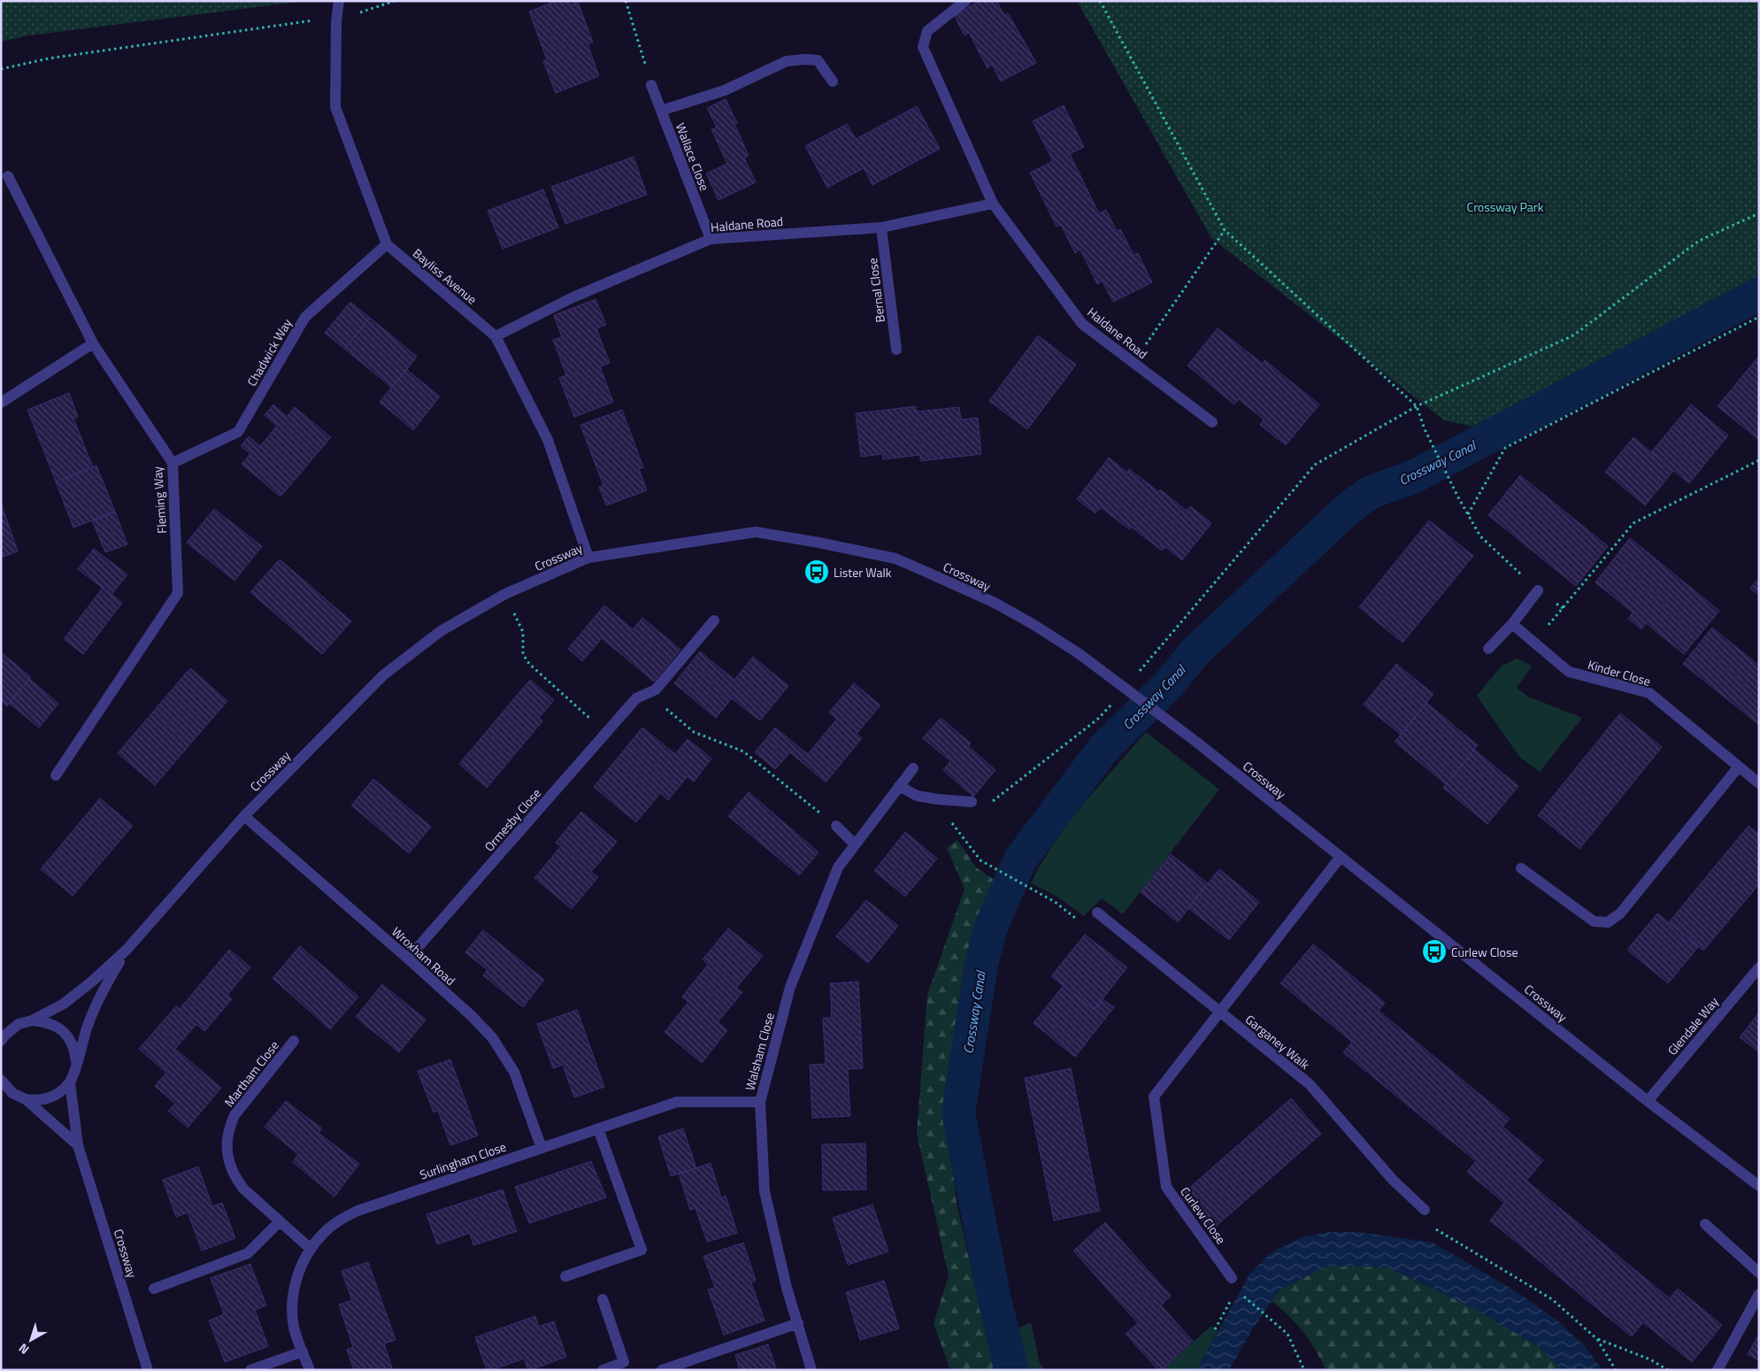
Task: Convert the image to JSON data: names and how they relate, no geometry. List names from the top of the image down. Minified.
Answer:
{"streets":{"street":["Wallace Close","Haldane Road","Bayliss Avenue","Bernal Close","Chadwick Way","Fleming Way","Crossway","Kinder Close","Ormesby Close","Wroxham Road","Glendale Way","Garganey Walk","Walsham Close","Martham Close","Surlingham Close","Curlew Close"]},"crossings":[["Wallace Close","Haldane Road"],["Haldane Road","Bayliss Avenue"],["Haldane Road","Bernal Close"],["Bayliss Avenue","Chadwick Way"],["Bayliss Avenue","Crossway"],["Chadwick Way","Fleming Way"],["Crossway","Wroxham Road"],["Crossway","Glendale Way"],["Crossway","Curlew Close"],["Ormesby Close","Wroxham Road"],["Wroxham Road","Surlingham Close"],["Garganey Walk","Curlew Close"],["Walsham Close","Surlingham Close"],["Martham Close","Surlingham Close"]],"water":["Crossway Canal"],"parks":["Crossway Park"],"places":{"bus stop":["Lister Walk","Curlew Close"]},"north":"bottom left"}
